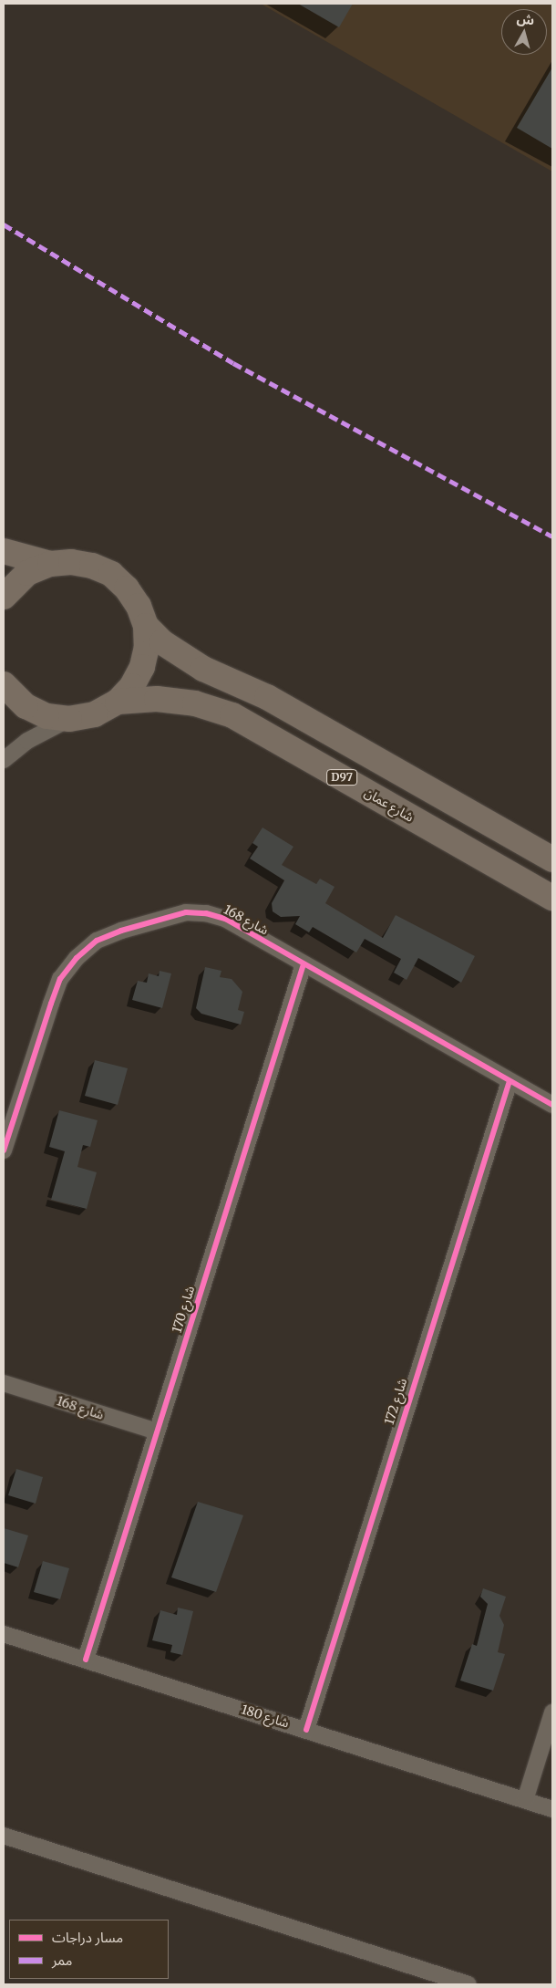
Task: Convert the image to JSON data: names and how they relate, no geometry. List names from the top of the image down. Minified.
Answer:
{"streets":{"main road":["D97","شارع عمان"],"street":["شارع 168","شارع 170","شارع 172","شارع 180"]},"crossings":[["شارع 168","شارع 170"],["شارع 168","شارع 172"],["شارع 170","شارع 180"],["شارع 172","شارع 180"]],"legend":["مسار دراجات","ممر"],"north":"top"}
